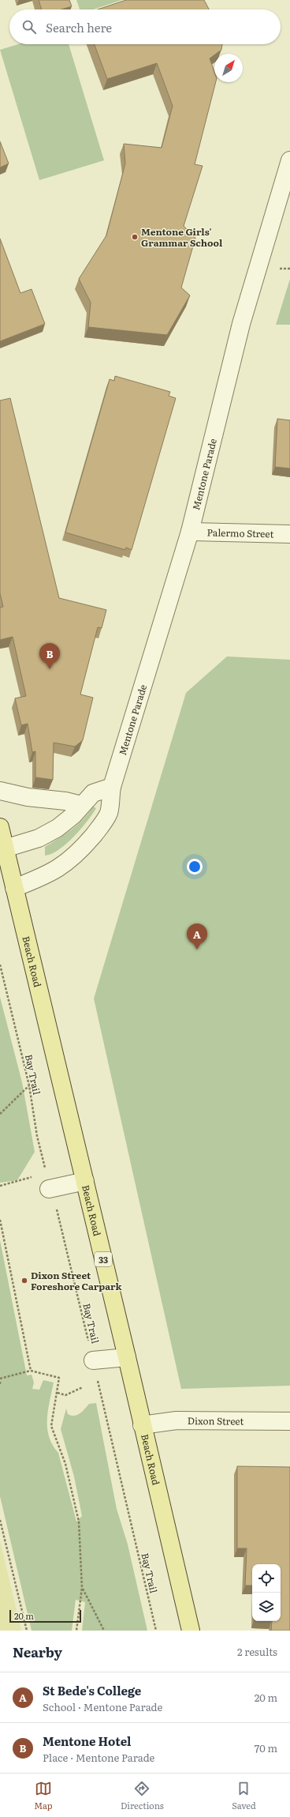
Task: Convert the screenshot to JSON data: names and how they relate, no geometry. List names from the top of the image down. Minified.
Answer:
{"streets":{"main road":["Beach Road","33"],"street":["Mentone Parade","Palermo Street","Dixon Street"],"path":["Bay Trail"]},"crossings":[["Mentone Parade","Palermo Street"],["Mentone Parade","Beach Road"],["Beach Road","Dixon Street"]],"places":["Mentone Girls' Grammar School","Dixon Street Foreshore Carpark"],"scale_bar":"20 m","north":"top right","page":{"search":"Search here","pins":["B","A"],"scale":"20 m","heading":["Nearby","2 results"],"list":[{"mark":"A","name":"St Bede's College","note":"School · Mentone Parade","value":"20 m"},{"mark":"B","name":"Mentone Hotel","note":"Place · Mentone Parade","value":"70 m"}],"nav":["Map","Directions","Saved"]}}
